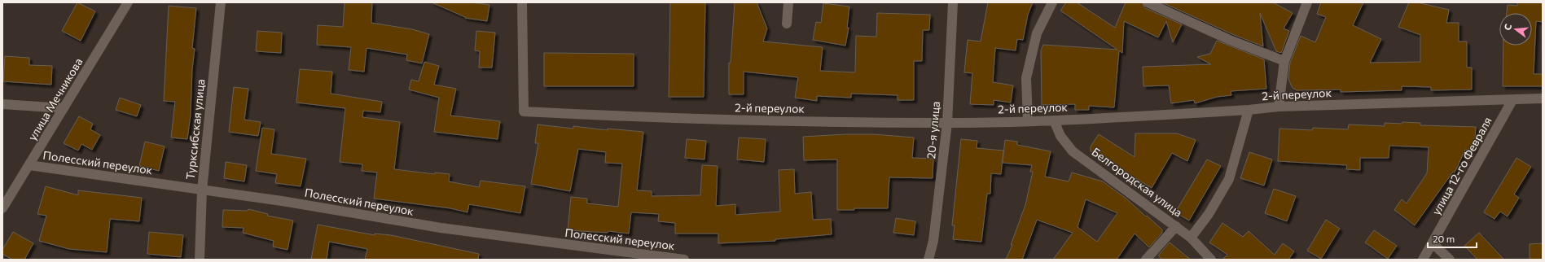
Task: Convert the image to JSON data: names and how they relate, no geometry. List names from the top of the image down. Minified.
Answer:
{"streets":{"street":["2-й переулок","улица Мечникова","Турксибская улица","20-я улица","Полесский переулок","улица 12-го Февраля","Белгородская улица"]},"crossings":[["2-й переулок","20-я улица"],["2-й переулок","улица 12-го Февраля"],["2-й переулок","Белгородская улица"],["улица Мечникова","Полесский переулок"],["Турксибская улица","Полесский переулок"]],"scale_bar":"20 m","north":"left"}
